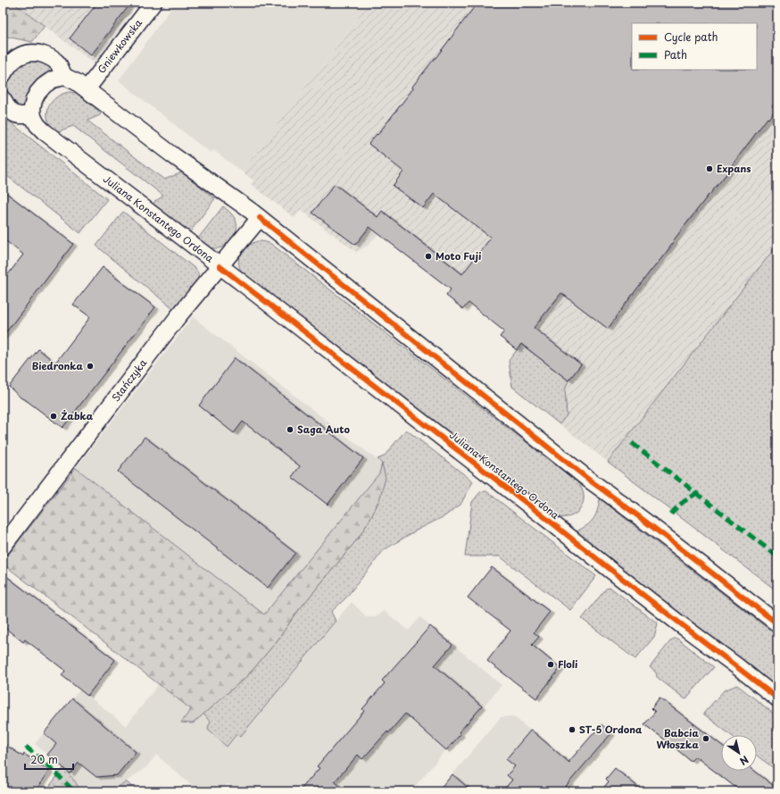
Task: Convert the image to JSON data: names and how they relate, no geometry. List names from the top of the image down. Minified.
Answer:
{"streets":{"street":["Gniewkowska","Juliana Konstantego Ordona","Stańczyka"]},"crossings":[["Juliana Konstantego Ordona","Stańczyka"]],"places":["Expans","Moto Fuji","Biedronka","Żabka","Saga Auto","Floli","ST-5 Ordona","Babcia Włoszka"],"legend":["Cycle path","Path"],"scale_bar":"20 m","north":"bottom right"}
